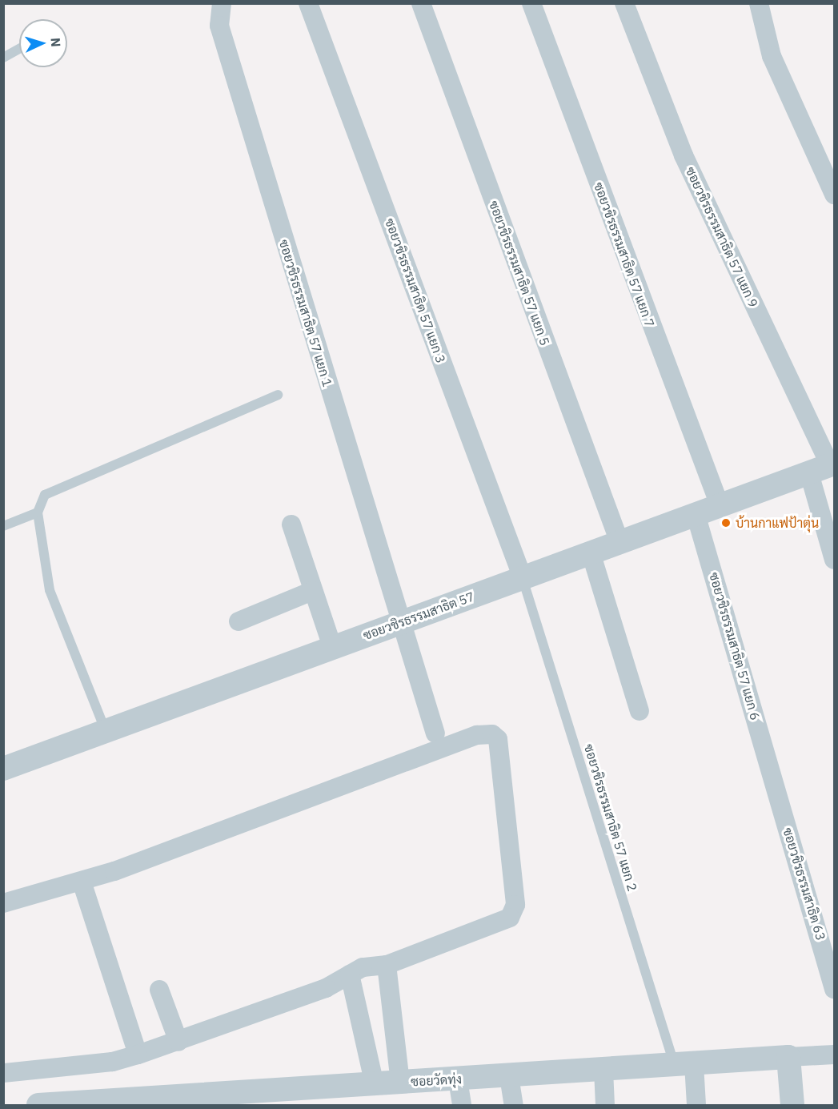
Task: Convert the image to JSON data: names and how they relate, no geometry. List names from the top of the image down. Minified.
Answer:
{"streets":{"street":["ซอยวชิรธรรมสาธิต 57 แยก 9","ซอยวชิรธรรมสาธิต 57 แยก 7","ซอยวชิรธรรมสาธิต 57 แยก 5","ซอยวชิรธรรมสาธิต 57 แยก 3","ซอยวชิรธรรมสาธิต 57 แยก 1","ซอยวชิรธรรมสาธิต 57","ซอยวชิรธรรมสาธิต 57 แยก 6","ซอยวชิรธรรมสาธิต 63","ซอยวัดทุ่ง"],"lane":["ซอยวชิรธรรมสาธิต 57 แยก 2"]},"crossings":[["ซอยวชิรธรรมสาธิต 57 แยก 9","ซอยวชิรธรรมสาธิต 57"],["ซอยวชิรธรรมสาธิต 57 แยก 7","ซอยวชิรธรรมสาธิต 57"],["ซอยวชิรธรรมสาธิต 57 แยก 5","ซอยวชิรธรรมสาธิต 57"],["ซอยวชิรธรรมสาธิต 57 แยก 3","ซอยวชิรธรรมสาธิต 57"],["ซอยวชิรธรรมสาธิต 57 แยก 3","ซอยวชิรธรรมสาธิต 57 แยก 2"],["ซอยวชิรธรรมสาธิต 57 แยก 1","ซอยวชิรธรรมสาธิต 57"],["ซอยวชิรธรรมสาธิต 57","ซอยวชิรธรรมสาธิต 57 แยก 6"],["ซอยวชิรธรรมสาธิต 57","ซอยวชิรธรรมสาธิต 57 แยก 2"],["ซอยวชิรธรรมสาธิต 57 แยก 6","ซอยวชิรธรรมสาธิต 63"],["ซอยวชิรธรรมสาธิต 57 แยก 2","ซอยวัดทุ่ง"]],"places":["บ้านกาแฟป้าตุ่น"],"north":"right"}
